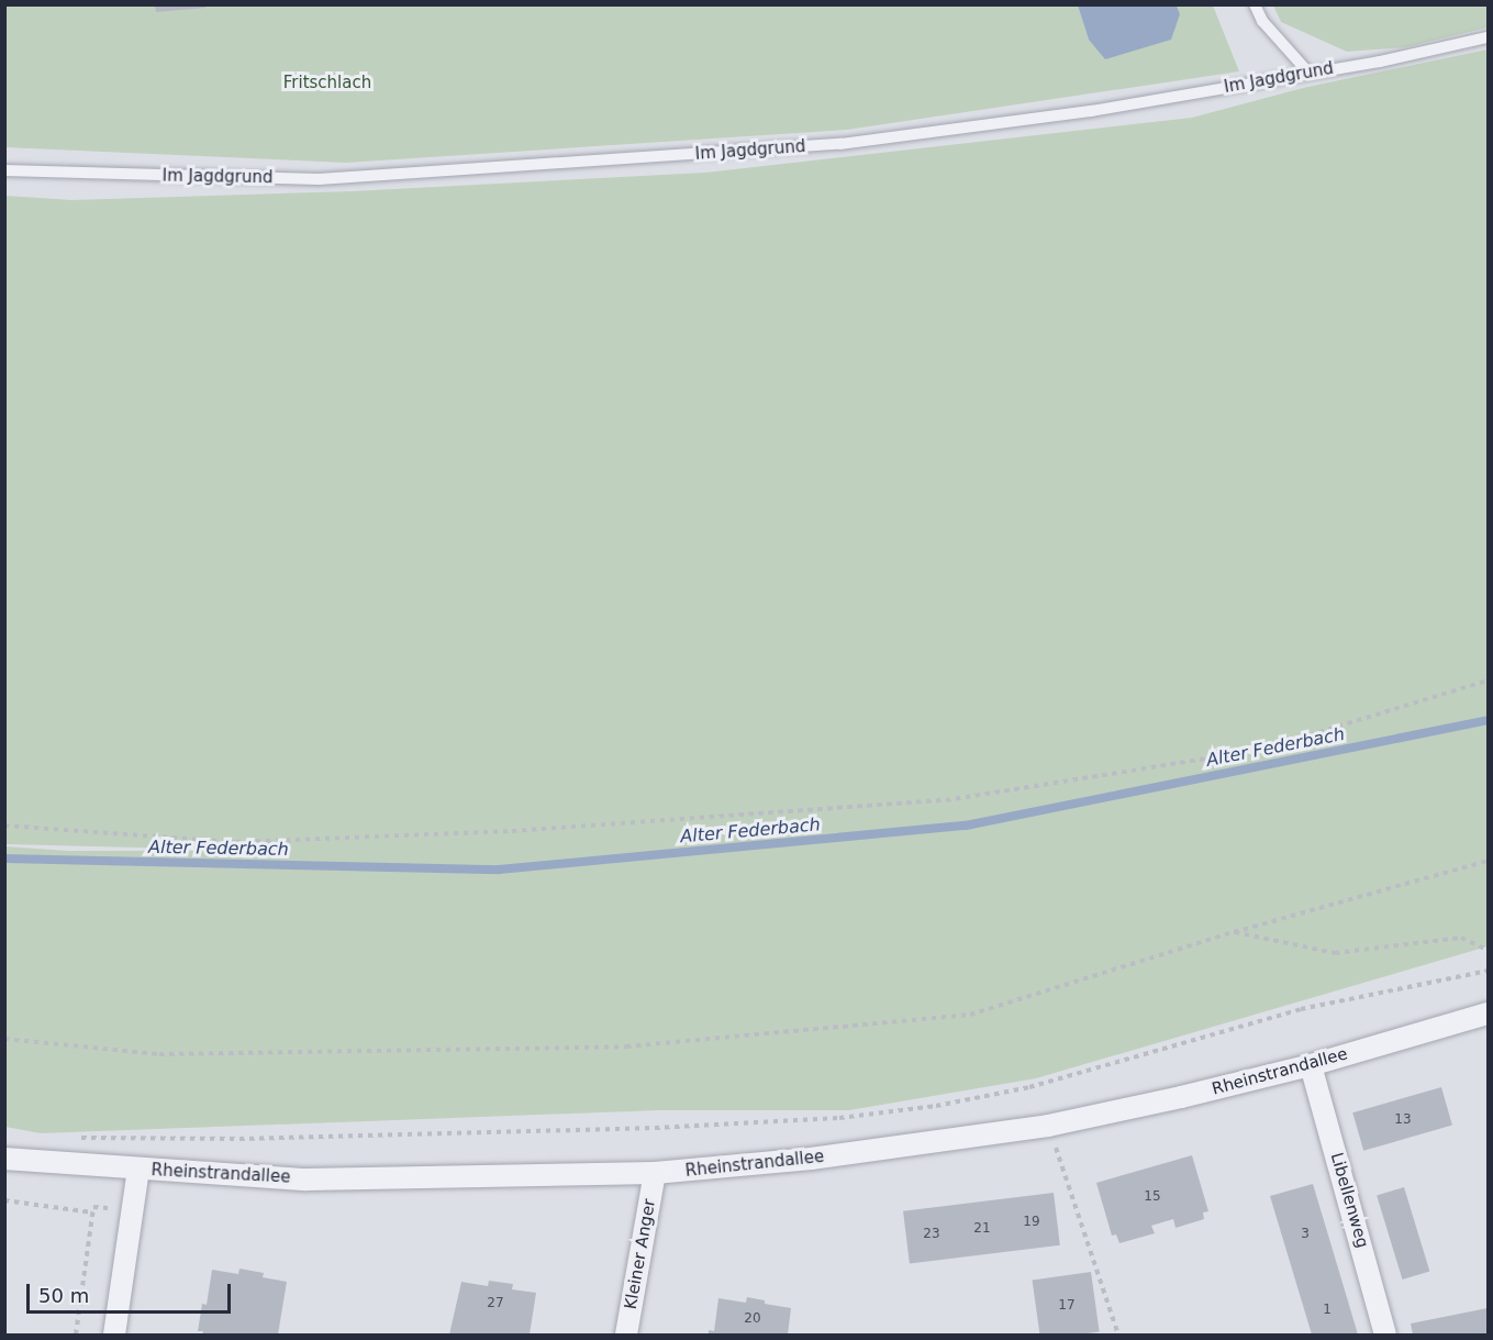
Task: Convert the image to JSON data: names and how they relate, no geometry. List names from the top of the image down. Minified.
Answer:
{"streets":{"street":["Rheinstrandallee","Libellenweg","Kleiner Anger"],"lane":["Im Jagdgrund"]},"crossings":[["Rheinstrandallee","Libellenweg"],["Rheinstrandallee","Kleiner Anger"]],"water":["Alter Federbach"],"parks":["Fritschlach"],"house_numbers":["13","15","19","21","23","3","27","17","1","20"],"scale_bar":"50 m"}
